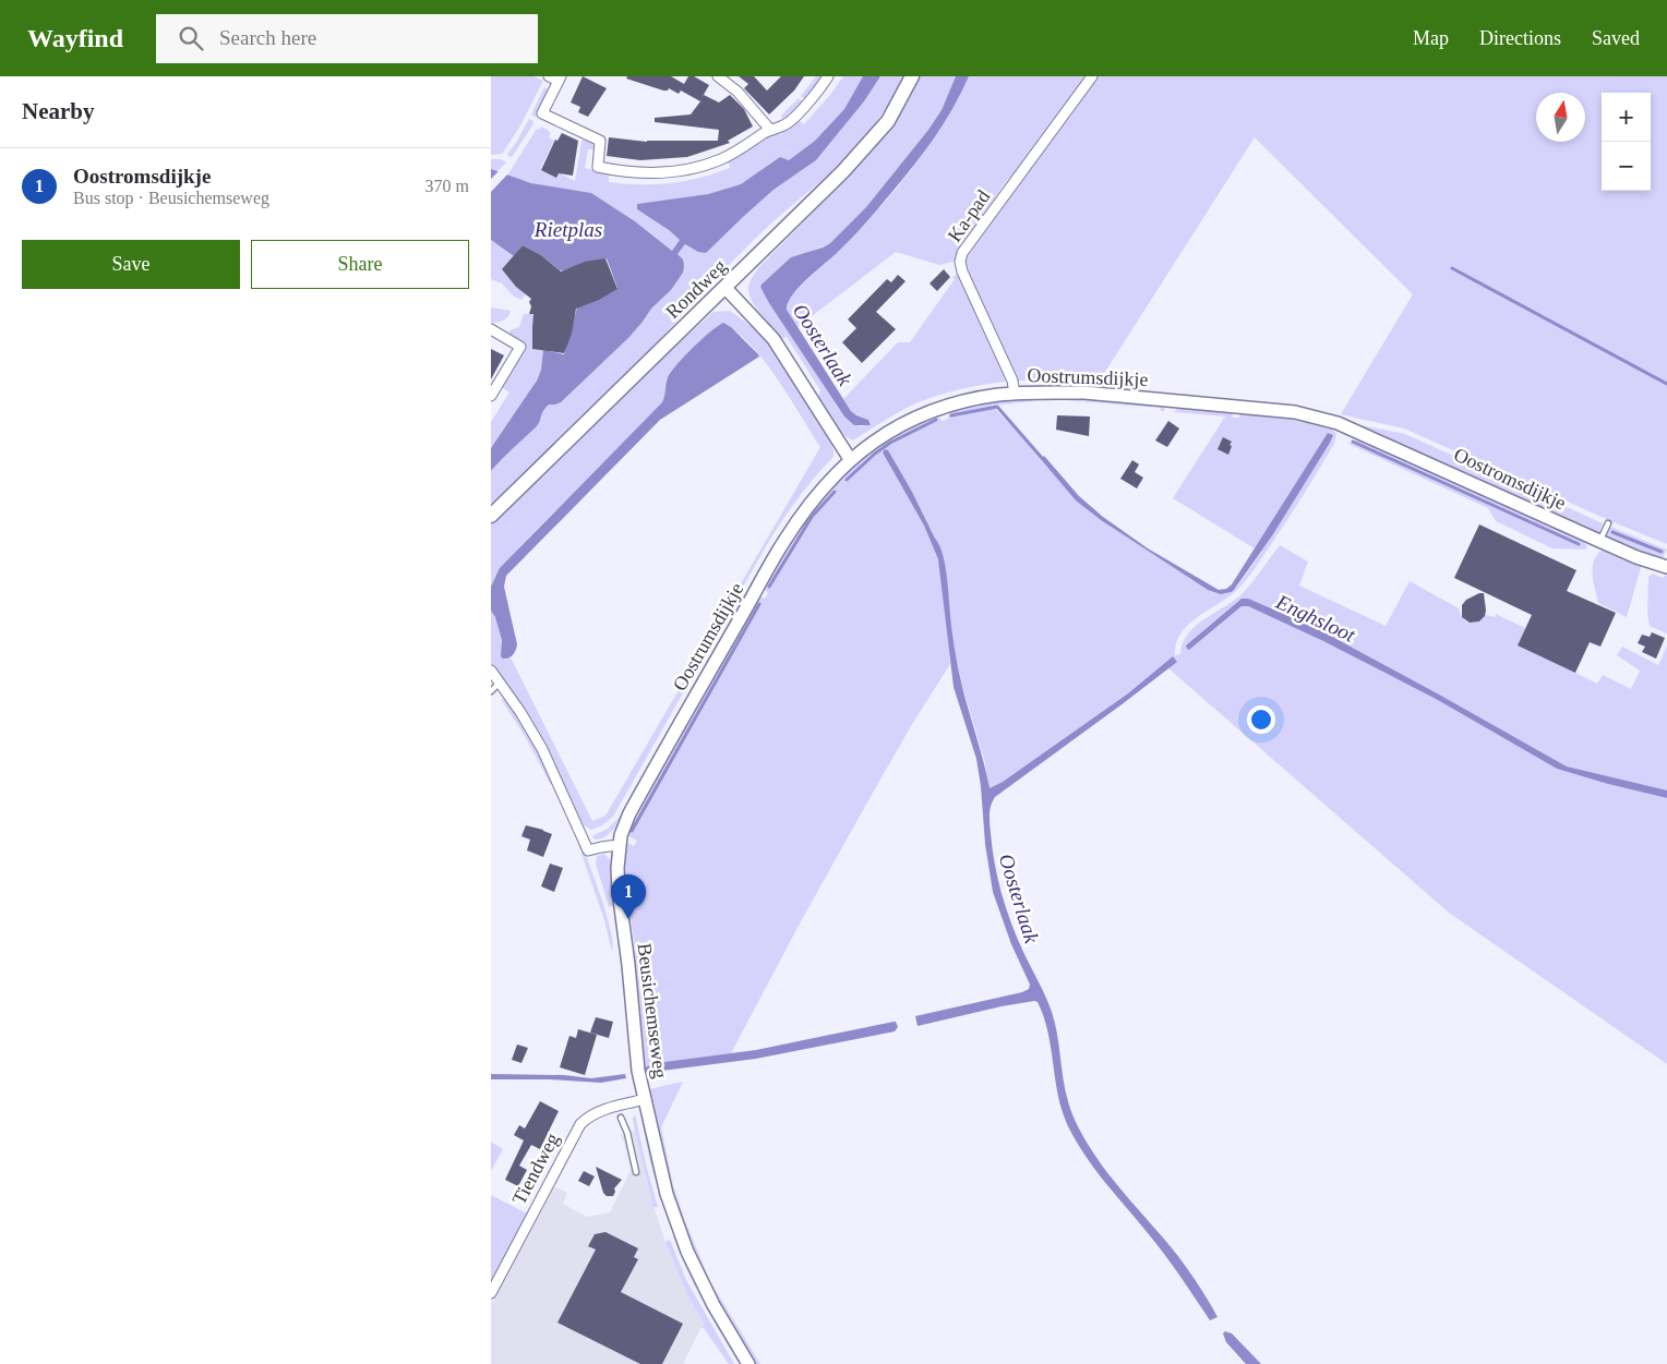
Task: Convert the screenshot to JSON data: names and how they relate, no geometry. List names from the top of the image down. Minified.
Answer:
{"streets":{"main road":["Rondweg"],"street":["Ka-pad","Oostrumsdijkje","Oostromsdijkje","Beusichemseweg","Tiendweg"]},"crossings":[["Ka-pad","Oostrumsdijkje"],["Oostrumsdijkje","Oostromsdijkje"],["Oostrumsdijkje","Beusichemseweg"],["Beusichemseweg","Tiendweg"]],"water":["Rietplas","Oosterlaak","Enghsloot"],"north":"top","page":{"header":"Wayfind","search":"Search here","nav":["Map","Directions","Saved"],"heading":"Nearby","map_buttons":["+","−"],"list":[{"mark":"1","name":"Oostromsdijkje","note":"Bus stop · Beusichemseweg","value":"370 m"}],"buttons":["Save","Share"],"pins":"1"}}
